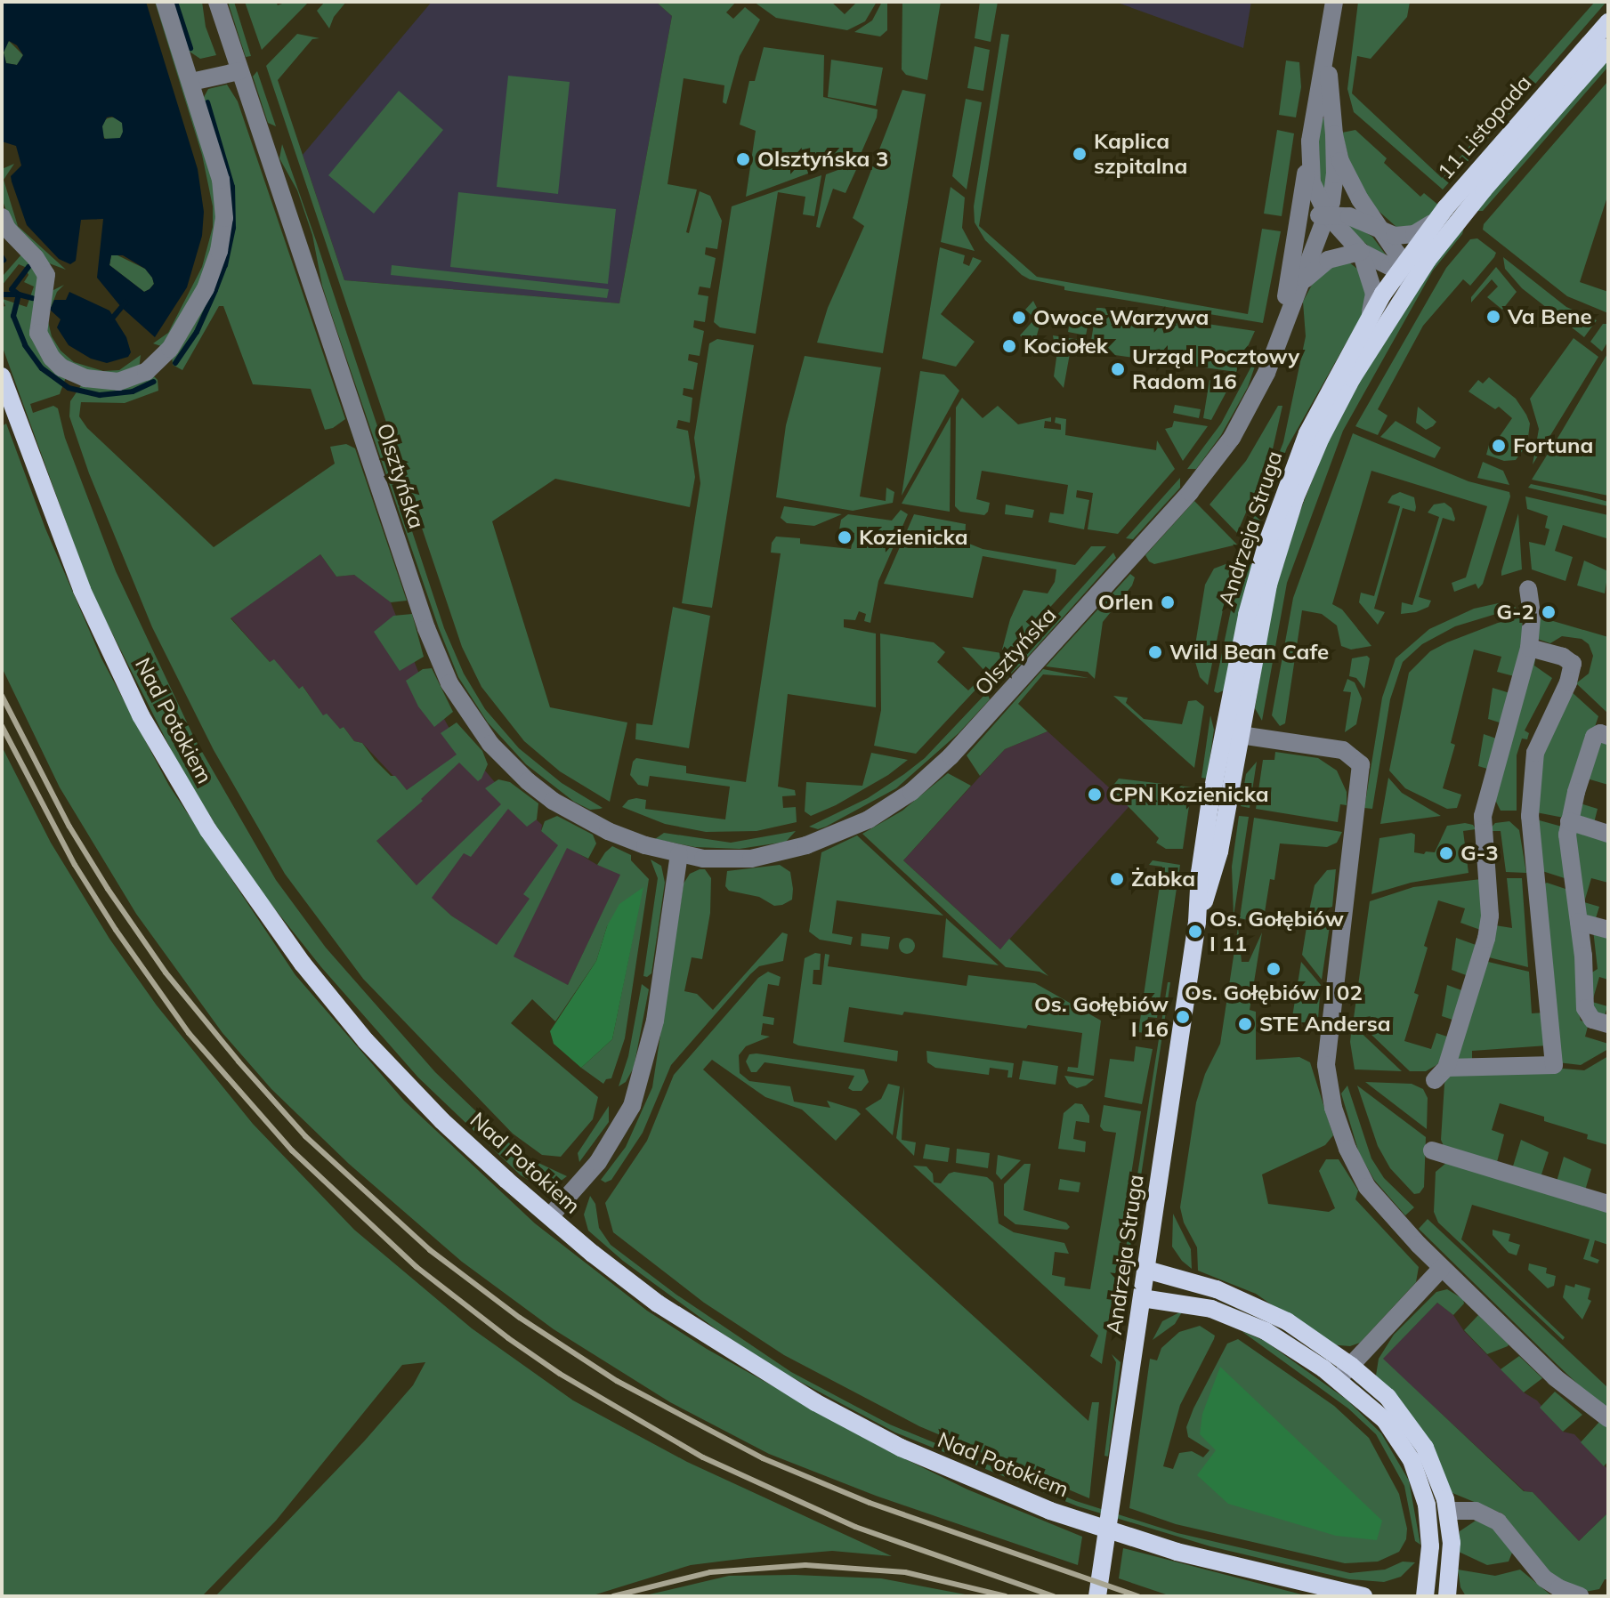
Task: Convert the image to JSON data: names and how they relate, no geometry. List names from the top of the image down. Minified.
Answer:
{"streets":{"main road":["11 Listopada","Andrzeja Struga","Nad Potokiem"],"street":["Olsztyńska"]},"crossings":[["11 Listopada","Andrzeja Struga"],["Olsztyńska","Andrzeja Struga"]],"places":["Kaplica szpitalna","Olsztyńska 3","Va Bene","Owoce Warzywa","Kociołek","Urząd Pocztowy Radom 16","Fortuna","Kozienicka","Orlen","G-2","Wild Bean Cafe","CPN Kozienicka","G-3","Żabka","Os. Gołębiów I 11","Os. Gołębiów I 02","Os. Gołębiów I 16","STE Andersa"]}
